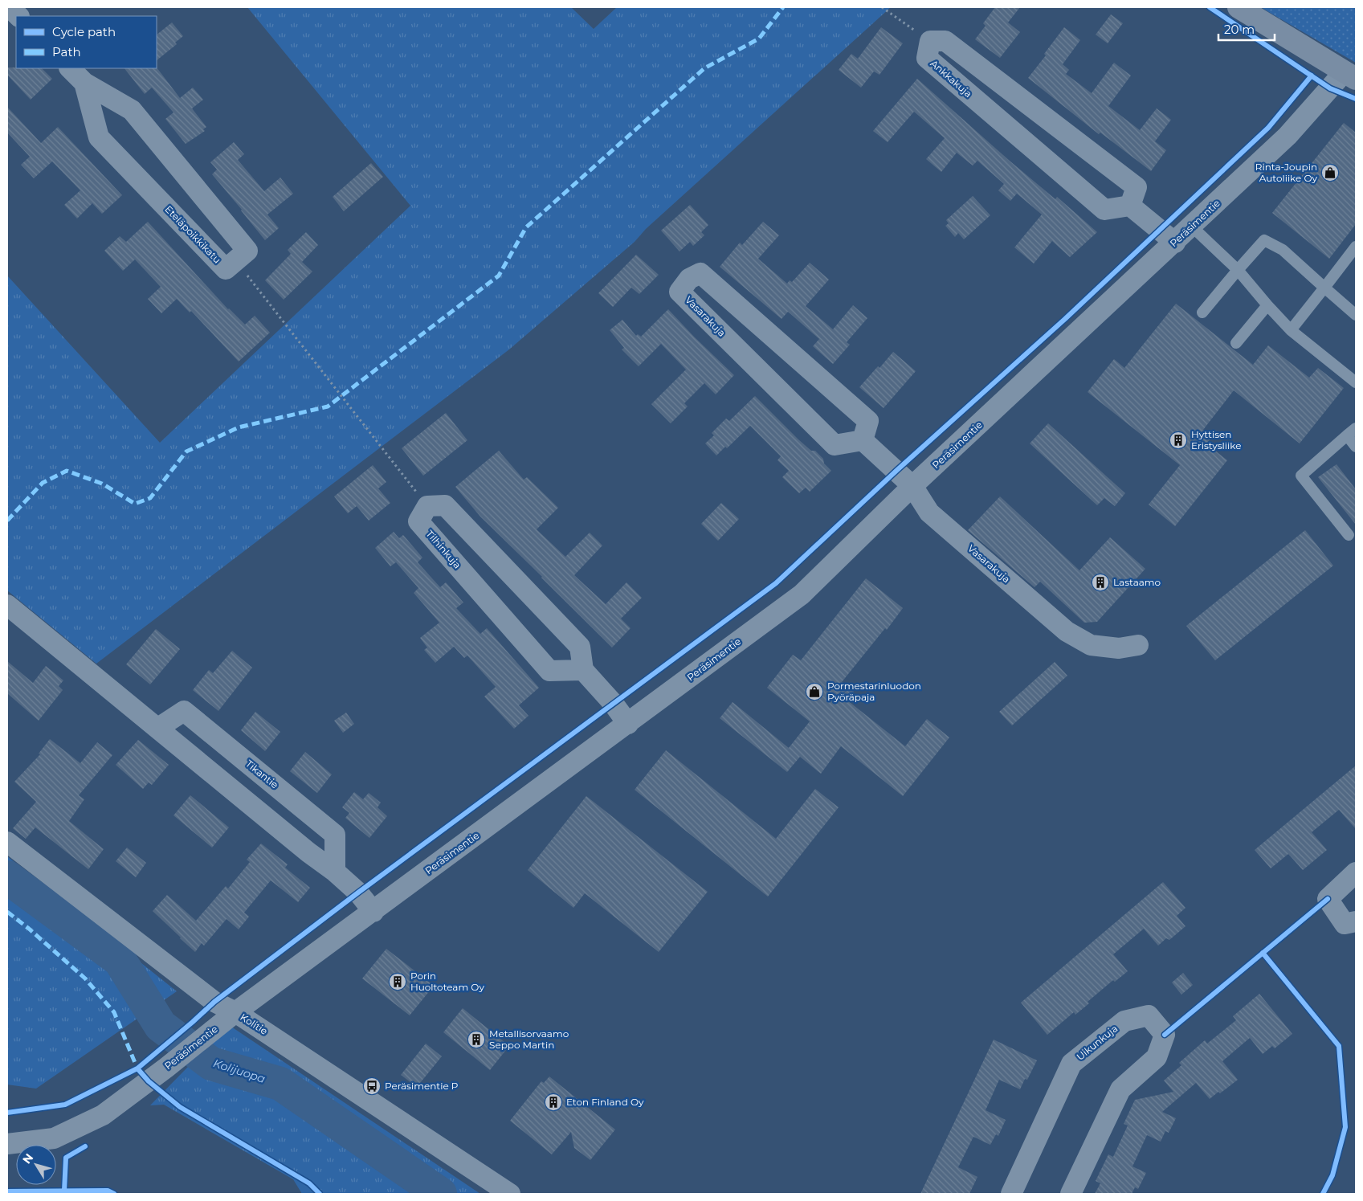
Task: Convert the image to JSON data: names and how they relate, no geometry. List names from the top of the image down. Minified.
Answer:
{"streets":{"street":["Ankkakuja","Peräsimentie","Eteläpoikkikatu","Vasarakuja","Tilhinkuja","Tikantie","Kolitie","Uikunkuja"]},"crossings":[["Peräsimentie","Vasarakuja"],["Peräsimentie","Kolitie"]],"water":["Kolijuopa"],"places":{"shop":["Rinta-Joupin Autoliike Oy","Pormestarinluodon Pyöräpaja"],"building":["Hyttisen Eristysliike","Lastaamo","Porin Huoltoteam Oy","Metallisorvaamo Seppo Martin","Eton Finland Oy"],"bus stop":["Peräsimentie P"]},"legend":["Cycle path","Path"],"scale_bar":"20 m","north":"top left"}
